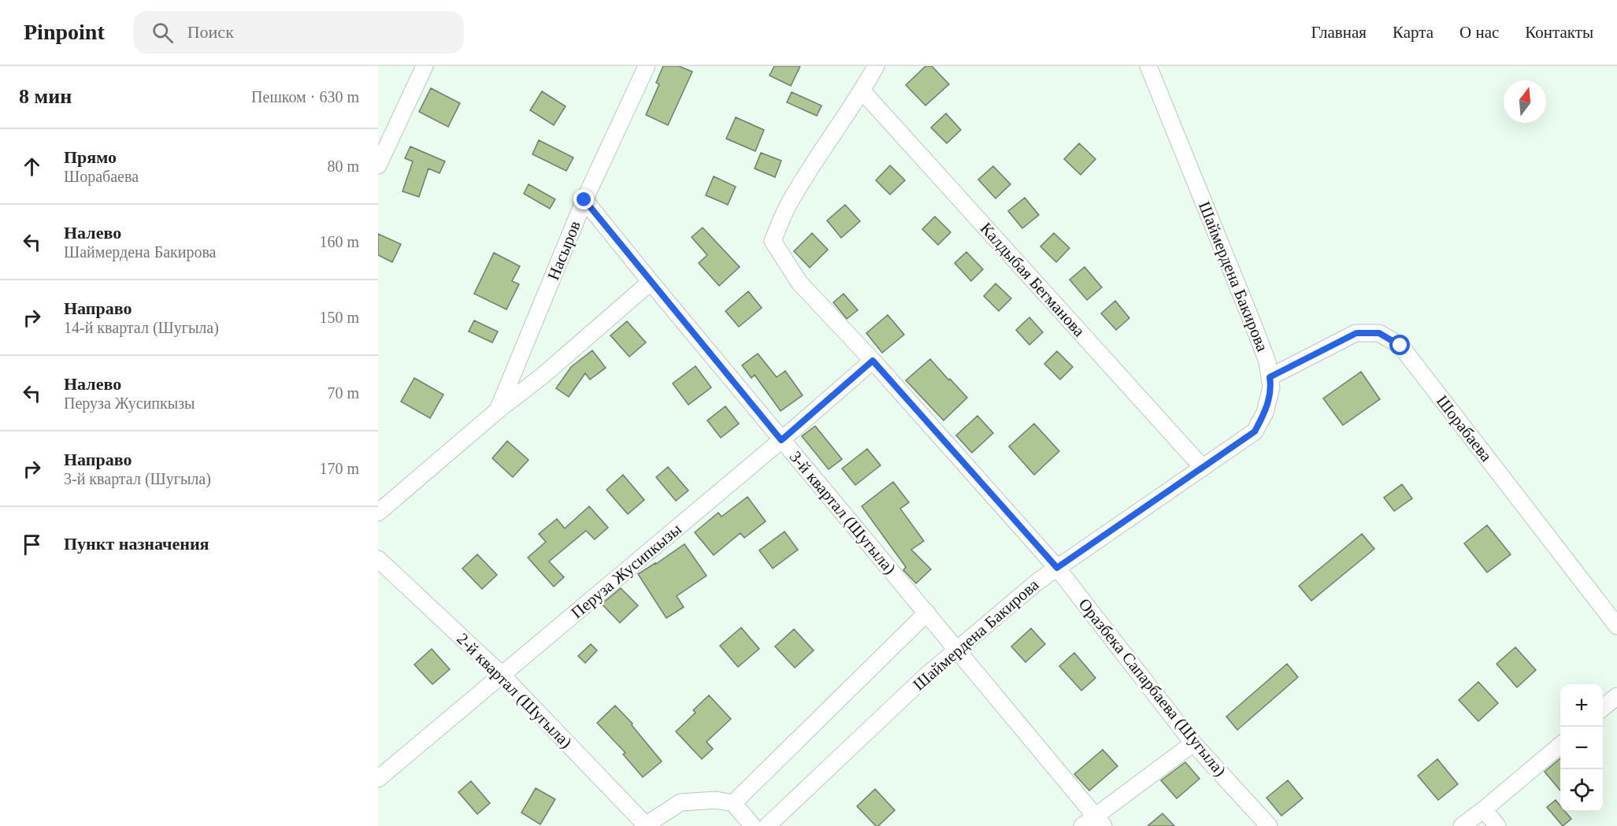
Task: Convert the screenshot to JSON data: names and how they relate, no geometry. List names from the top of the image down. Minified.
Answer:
{"streets":{"street":["Насыров","Шаймердена Бакирова","Калдыбая Бегманова","Шорабаева","3-й квартал (Шугыла)","Перуза Жусипкызы","Оразбека Сапарбаева (Шугыла)","2-й квартал (Шугыла)"]},"crossings":[["Насыров","3-й квартал (Шугыла)"],["Шаймердена Бакирова","Калдыбая Бегманова"],["Шаймердена Бакирова","Шорабаева"],["Шаймердена Бакирова","3-й квартал (Шугыла)"],["Шаймердена Бакирова","Оразбека Сапарбаева (Шугыла)"],["Калдыбая Бегманова","Оразбека Сапарбаева (Шугыла)"],["3-й квартал (Шугыла)","Перуза Жусипкызы"],["Перуза Жусипкызы","Оразбека Сапарбаева (Шугыла)"],["Перуза Жусипкызы","2-й квартал (Шугыла)"]],"north":"top","page":{"header":"Pinpoint","search":"Поиск","nav":["Главная","Карта","О нас","Контакты"],"heading":["8 мин","Пешком · 630 m"],"list":[["Прямо","Шорабаева","80 m"],["Налево","Шаймердена Бакирова","160 m"],["Направо","14-й квартал (Шугыла)","150 m"],["Налево","Перуза Жусипкызы","70 m"],["Направо","3-й квартал (Шугыла)","170 m"],"Пункт назначения"],"map_buttons":["+","−"]}}
